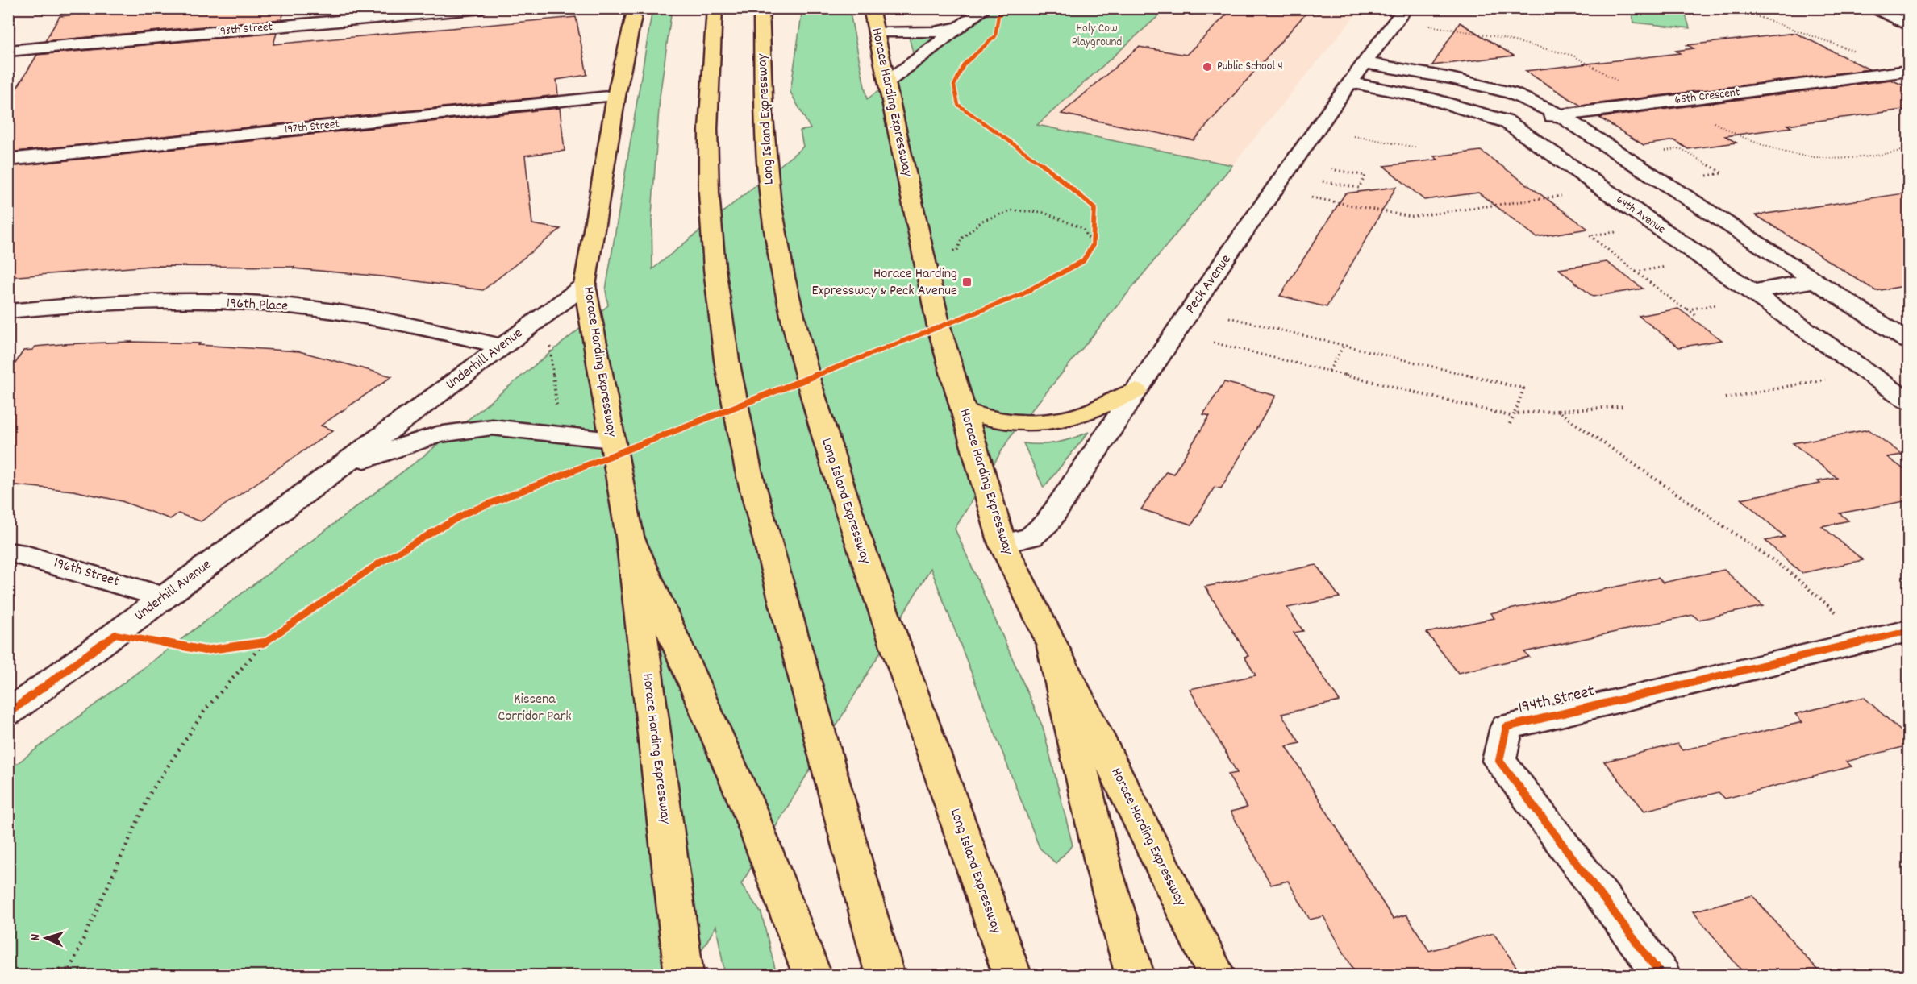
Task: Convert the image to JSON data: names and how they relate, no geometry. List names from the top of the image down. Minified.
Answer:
{"streets":{"main road":["Horace Harding Expressway","Long Island Expressway"],"street":["198th Street","65th Crescent","197th Street","64th Avenue","Peck Avenue","196th Place","Underhill Avenue","196th Street","194th Street"]},"crossings":[["65th Crescent","64th Avenue"],["Horace Harding Expressway","197th Street"],["Horace Harding Expressway","Peck Avenue"],["Horace Harding Expressway","Underhill Avenue"],["64th Avenue","Peck Avenue"],["196th Place","Underhill Avenue"],["Underhill Avenue","196th Street"]],"parks":["Holy Cow Playground","Kissena Corridor Park"],"places":{"other":["Public School 4"],"transit":["Horace Harding Expressway & Peck Avenue"]},"north":"left"}
